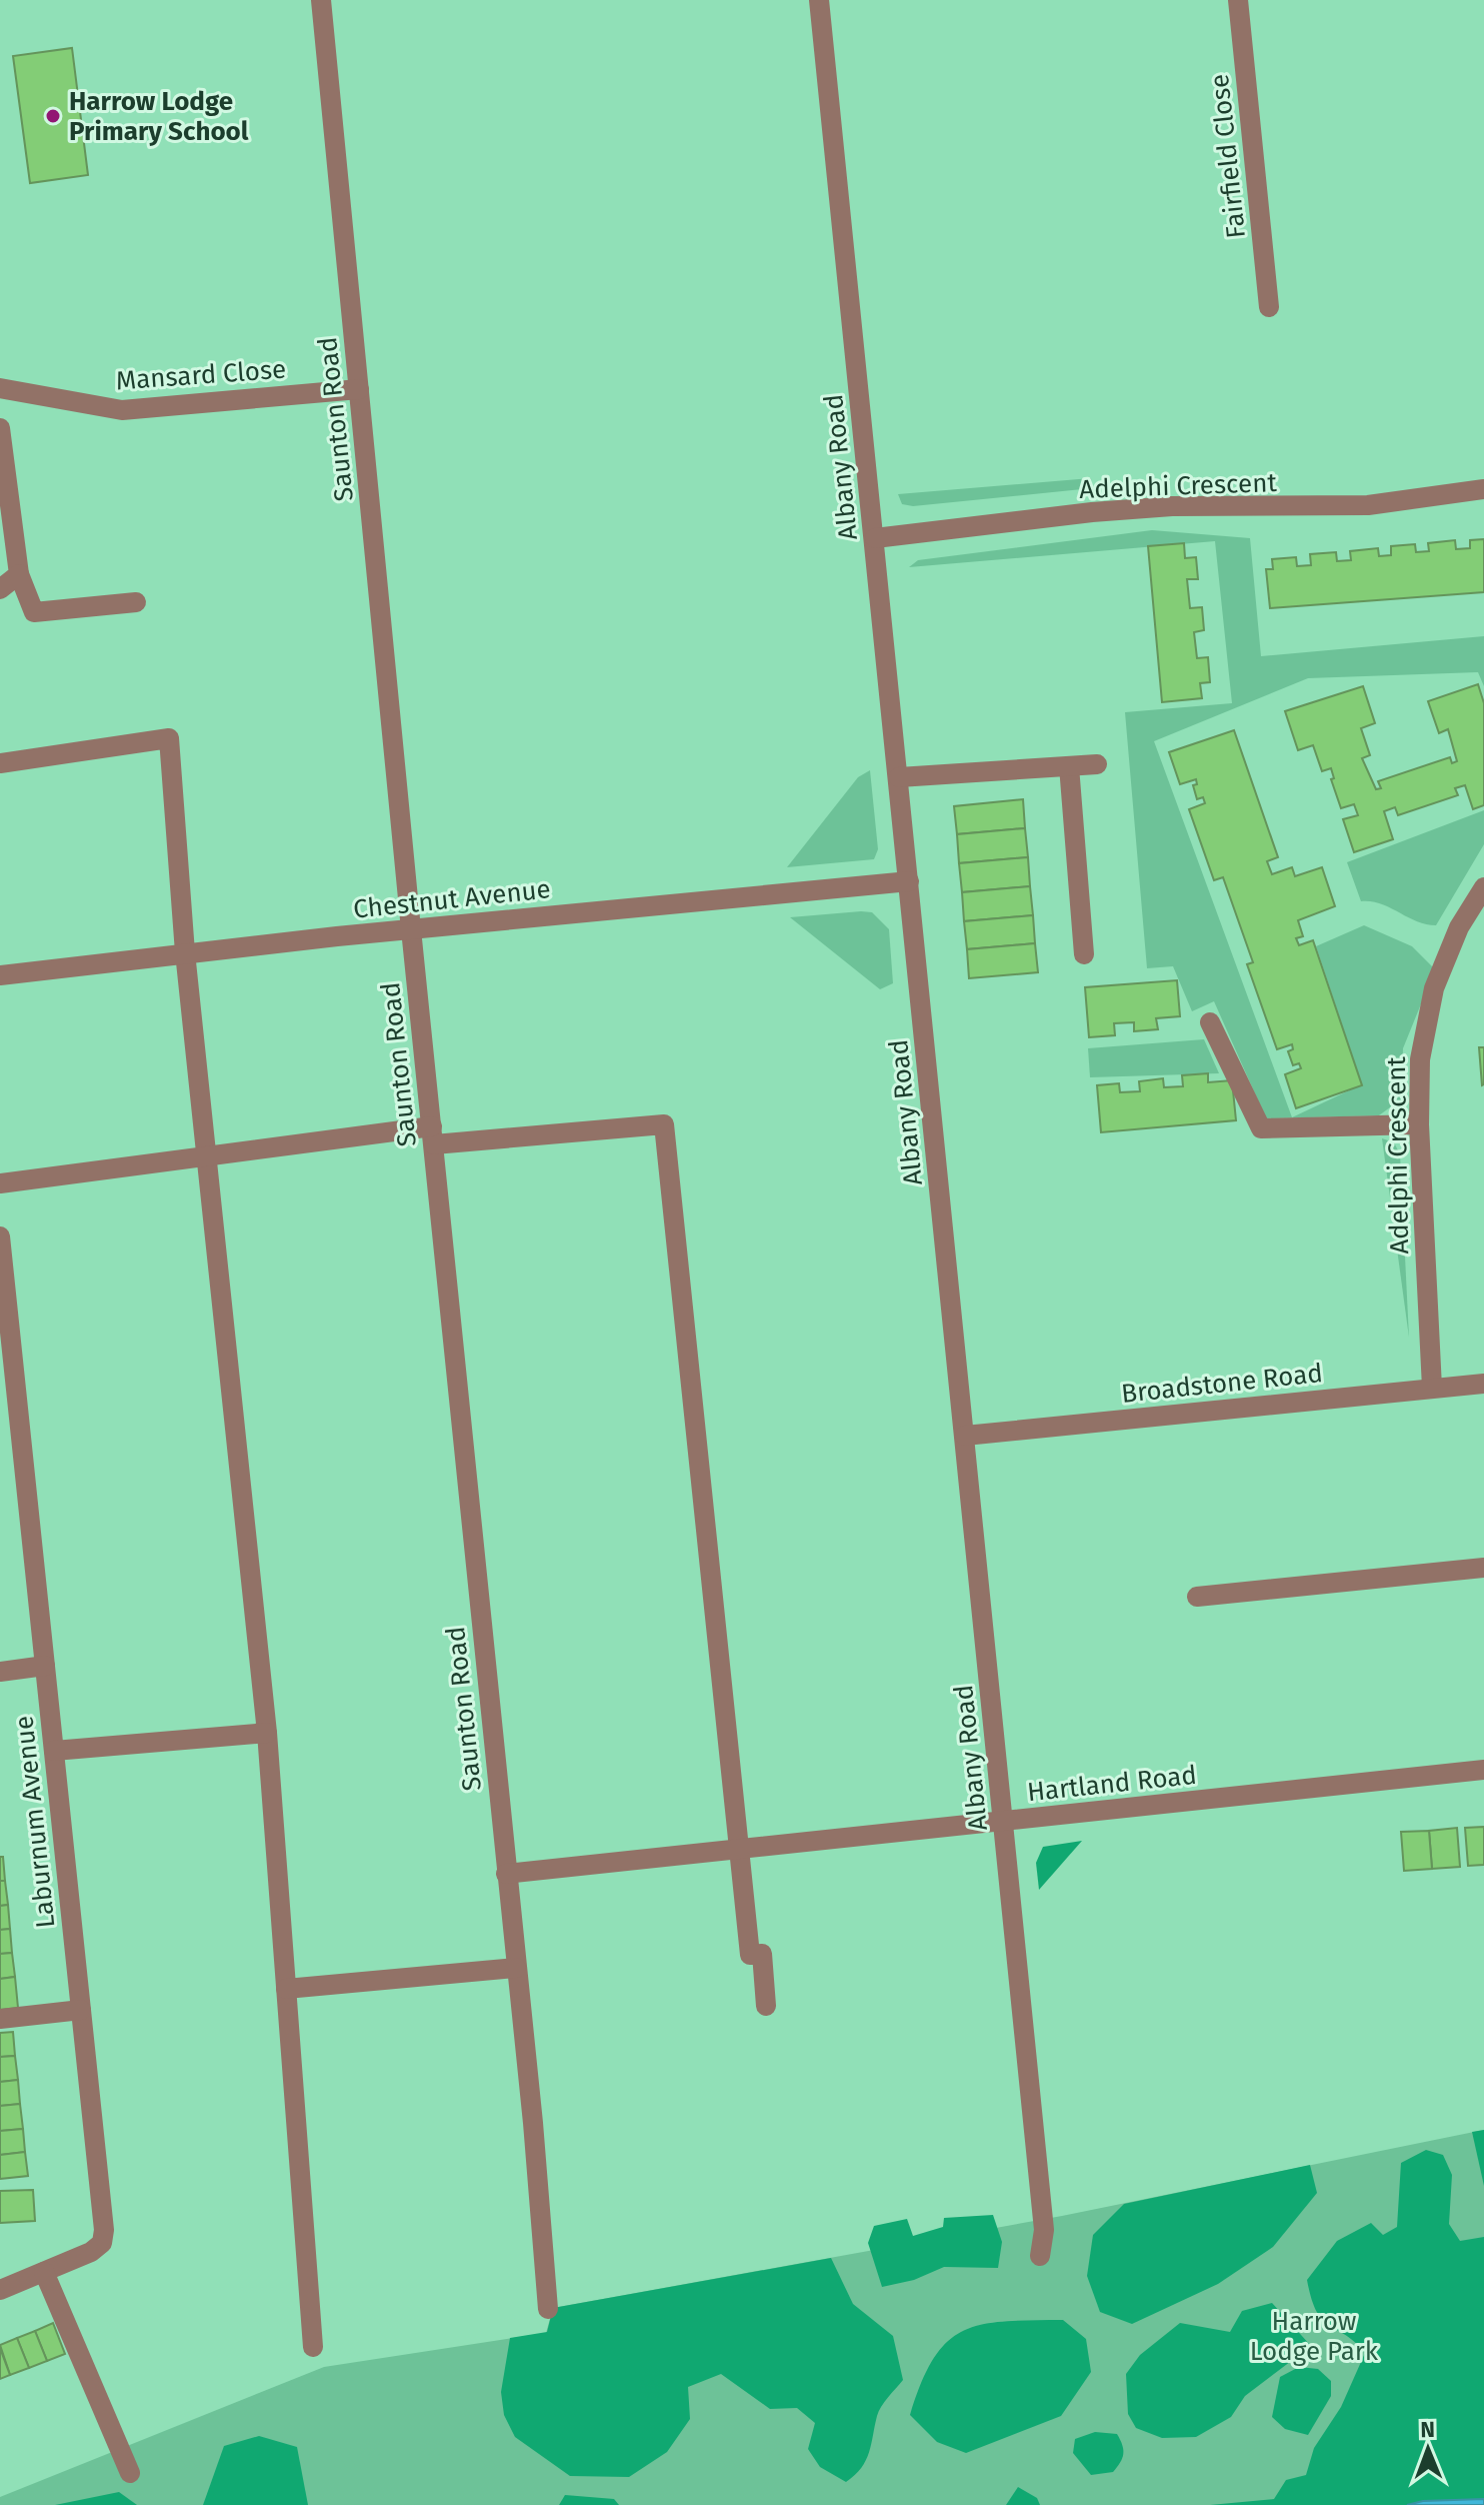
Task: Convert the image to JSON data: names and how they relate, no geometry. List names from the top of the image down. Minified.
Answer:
{"streets":{"street":["Fairfield Close","Mansard Close","Saunton Road","Albany Road","Adelphi Crescent","Chestnut Avenue","Broadstone Road","Hartland Road","Laburnum Avenue"]},"crossings":[["Mansard Close","Saunton Road"],["Saunton Road","Chestnut Avenue"],["Saunton Road","Hartland Road"],["Albany Road","Adelphi Crescent"],["Albany Road","Chestnut Avenue"],["Albany Road","Broadstone Road"],["Albany Road","Hartland Road"],["Adelphi Crescent","Broadstone Road"]],"parks":["Harrow Lodge Park"],"places":["Harrow Lodge Primary School"],"north":"top"}
